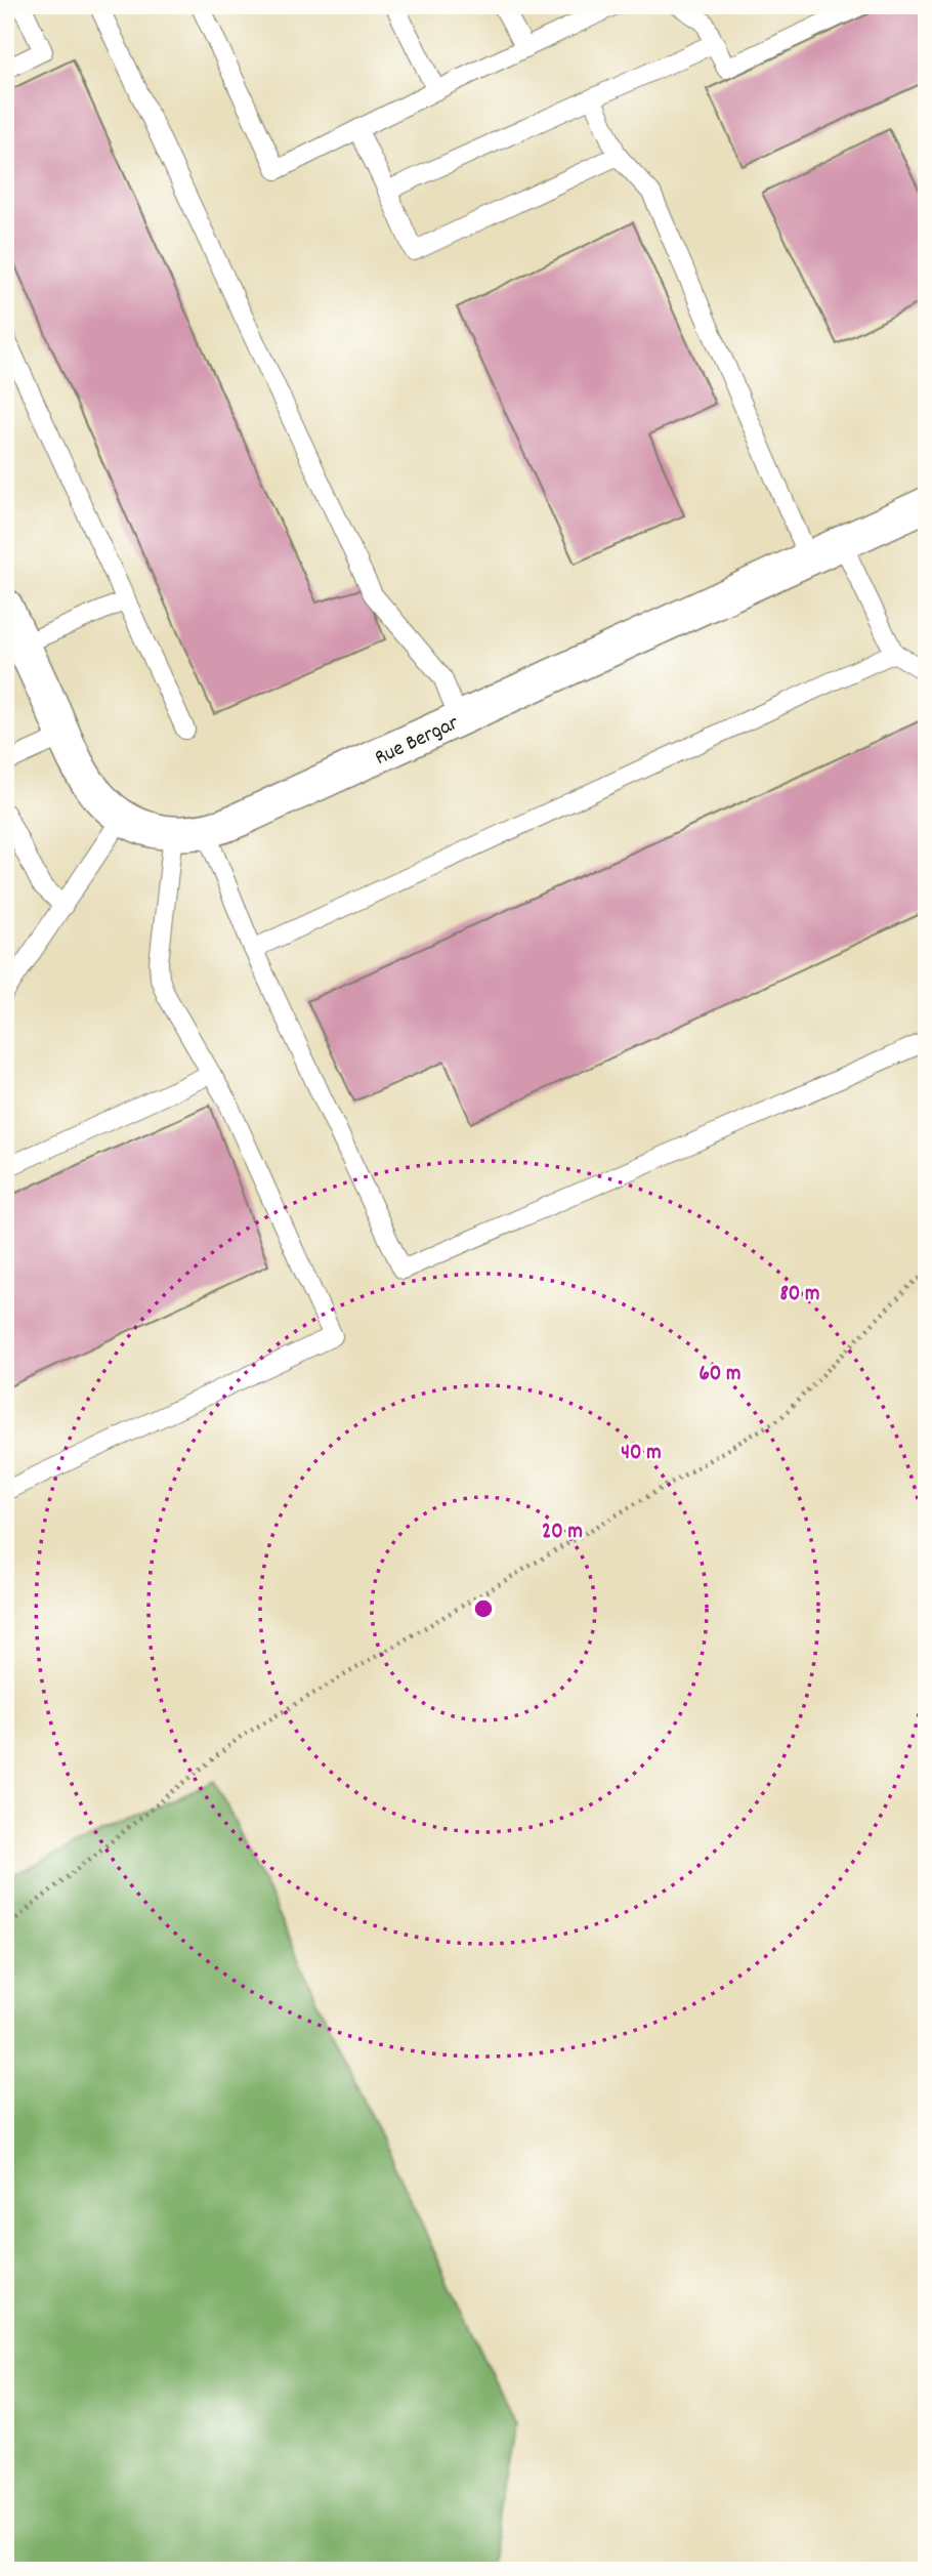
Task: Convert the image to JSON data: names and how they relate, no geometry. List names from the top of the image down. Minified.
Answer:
{"streets":{"street":["Rue Bergar"]},"rings":["80 m","60 m","40 m","20 m"]}
